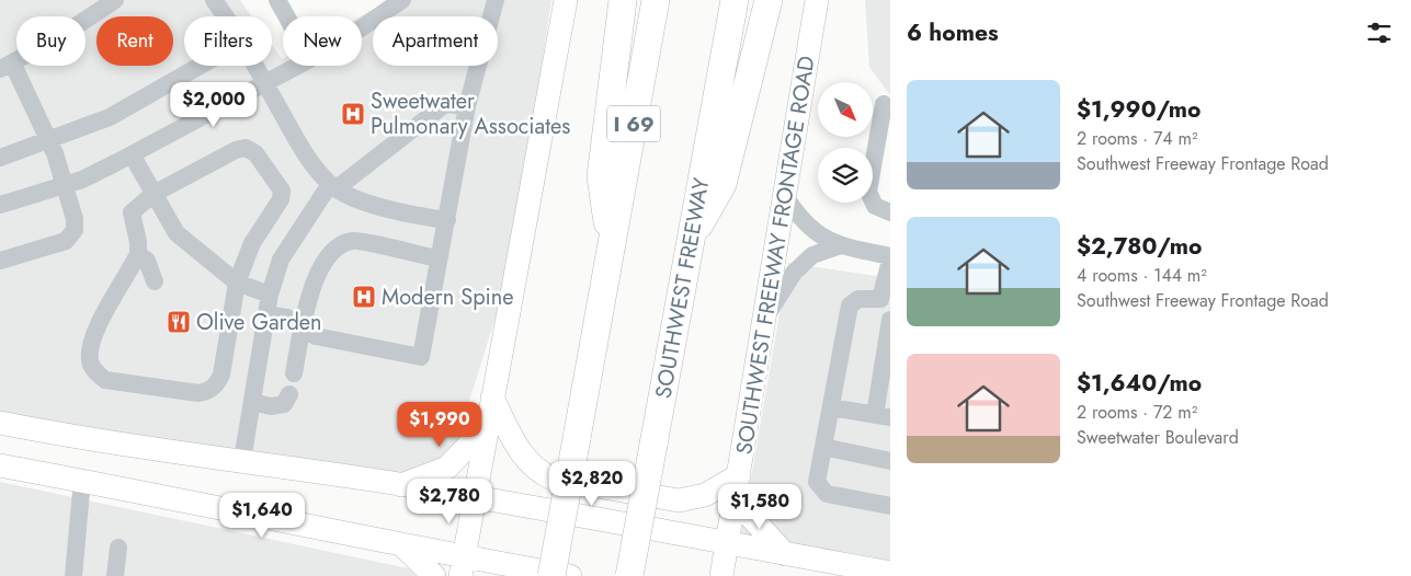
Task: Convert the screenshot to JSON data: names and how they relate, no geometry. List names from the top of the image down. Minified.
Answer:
{"streets":{"highway":["I 69","SOUTHWEST FREEWAY"],"main road":["SOUTHWEST FREEWAY FRONTAGE ROAD"]},"places":{"hospital":["Sweetwater Pulmonary Associates","Modern Spine"],"restaurant":["Olive Garden"]},"north":"bottom right","page":{"heading":"6 homes","chip":["Buy","Rent","Filters","New","Apartment"],"list":[{"name":"$1,990/mo","note":"2 rooms · 74 m² · Southwest Freeway Frontage Road"},{"name":"$2,780/mo","note":"4 rooms · 144 m² · Southwest Freeway Frontage Road"},{"name":"$1,640/mo","note":"2 rooms · 72 m² · Sweetwater Boulevard"}],"price":["$2,000","$1,990","$2,820","$2,780","$1,580","$1,640"]}}
